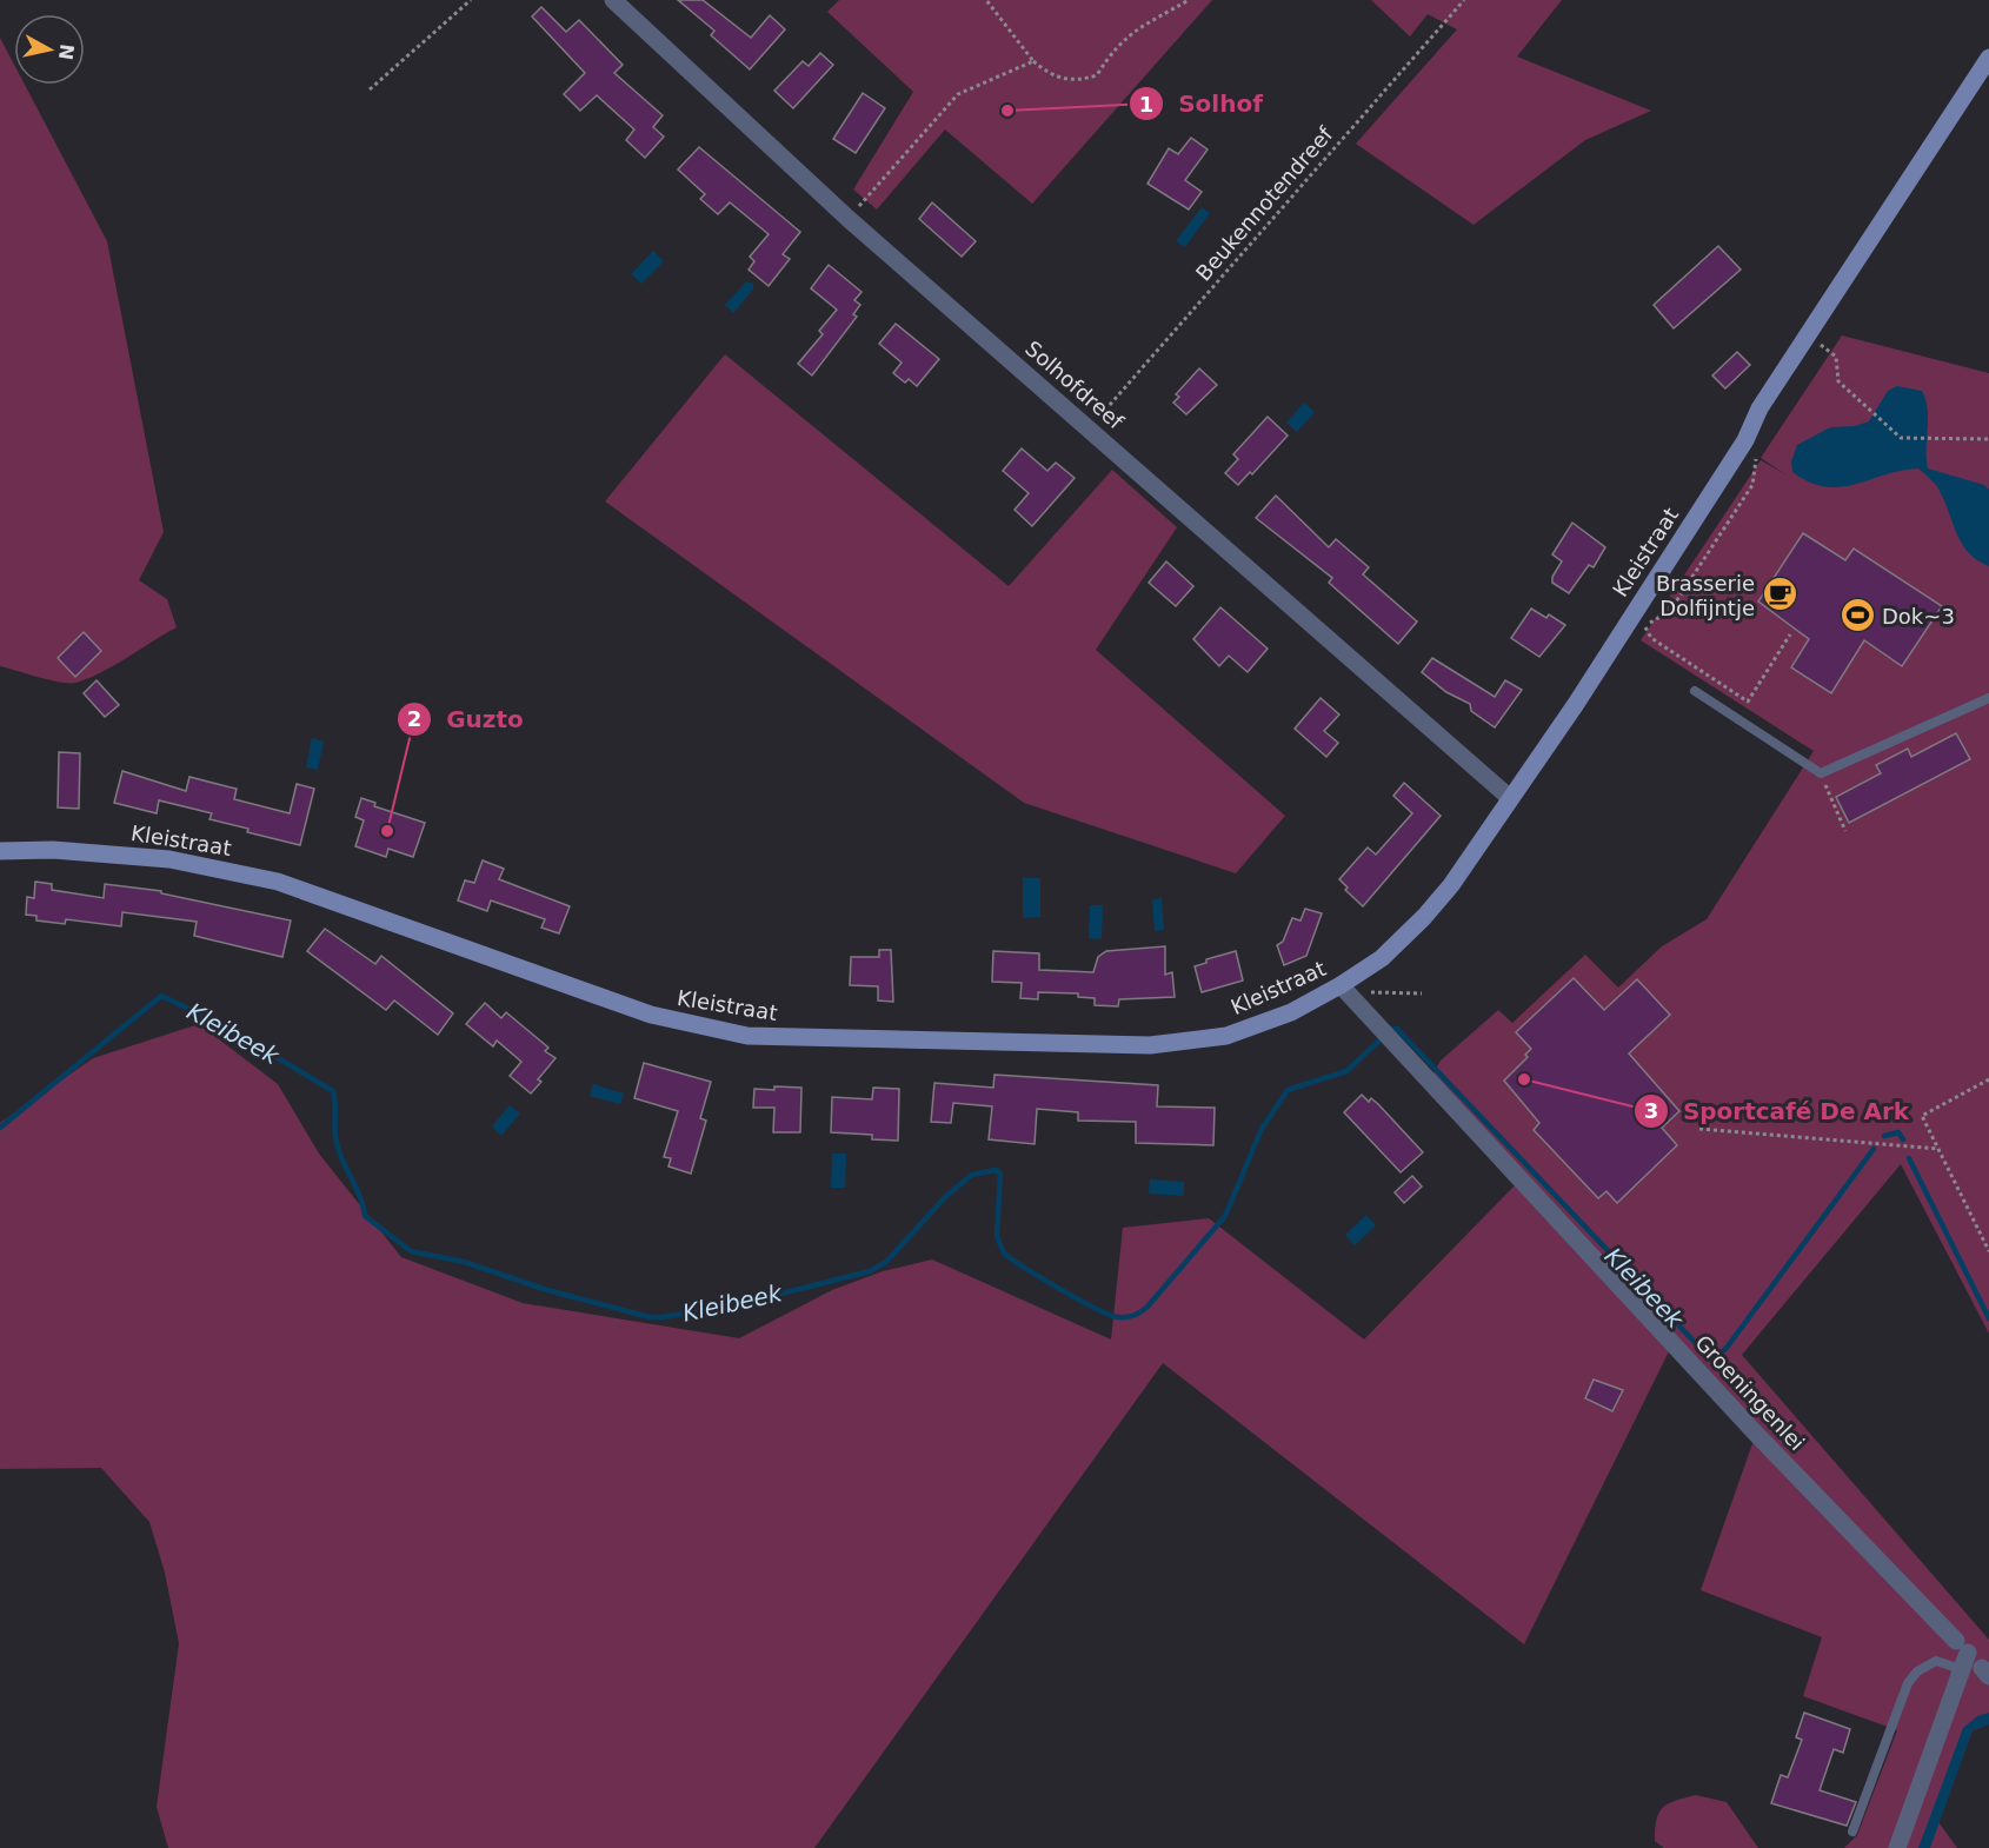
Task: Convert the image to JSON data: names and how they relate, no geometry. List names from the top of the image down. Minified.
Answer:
{"streets":{"street":["Solhofdreef","Kleistraat","Groeningenlei"],"path":["Beukennotendreef"]},"crossings":[["Beukennotendreef","Solhofdreef"],["Solhofdreef","Kleistraat"],["Kleistraat","Groeningenlei"]],"water":["Kleibeek"],"places":{"other":["Solhof","Guzto","Sportcafé De Ark"],"cafe":["Brasserie Dolfijntje"],"sports":["Dok~3"]},"north":"right"}
